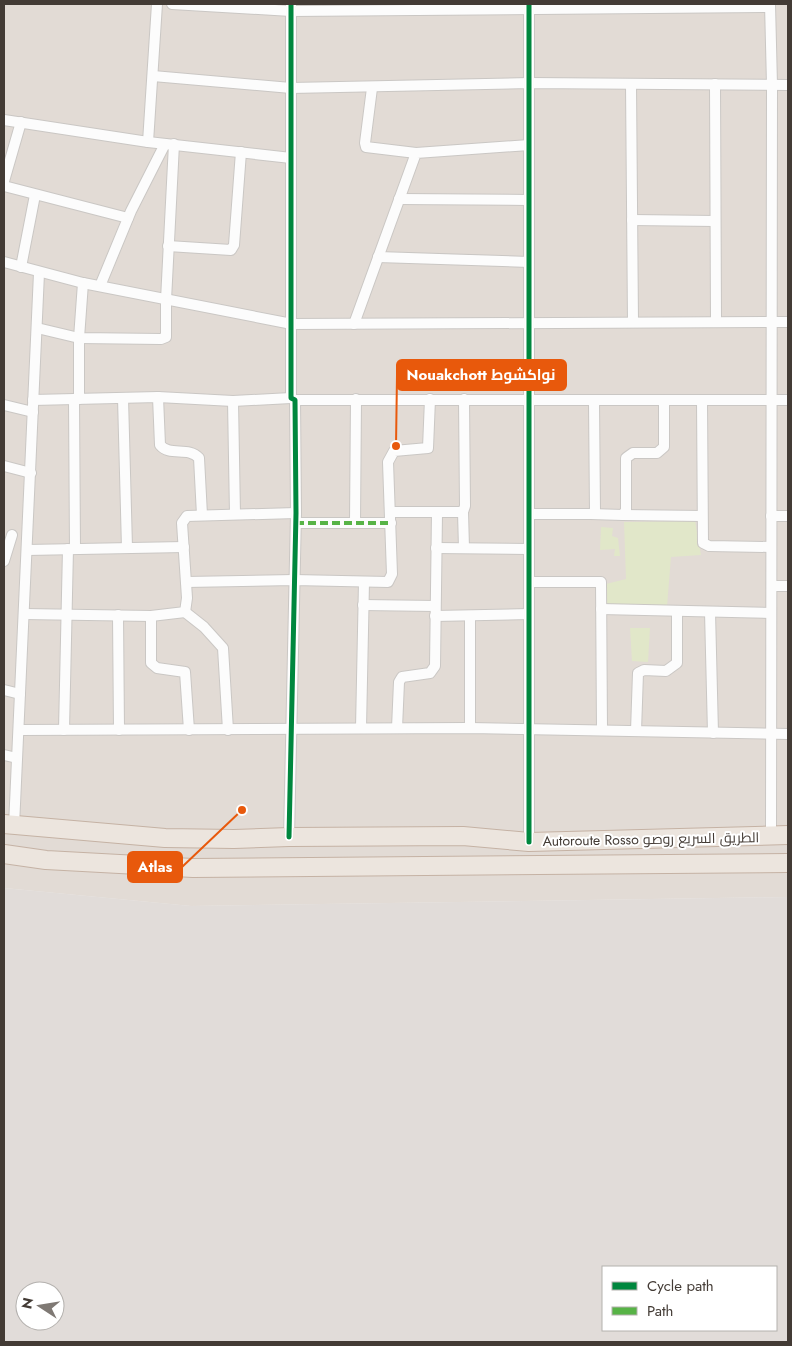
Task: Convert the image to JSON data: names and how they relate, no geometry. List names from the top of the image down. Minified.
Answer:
{"streets":{"highway":["Autoroute Rosso الطريق السريع روصو"]},"places":["Nouakchott نواكشوط","Atlas"],"legend":["Cycle path","Path"],"north":"left"}
